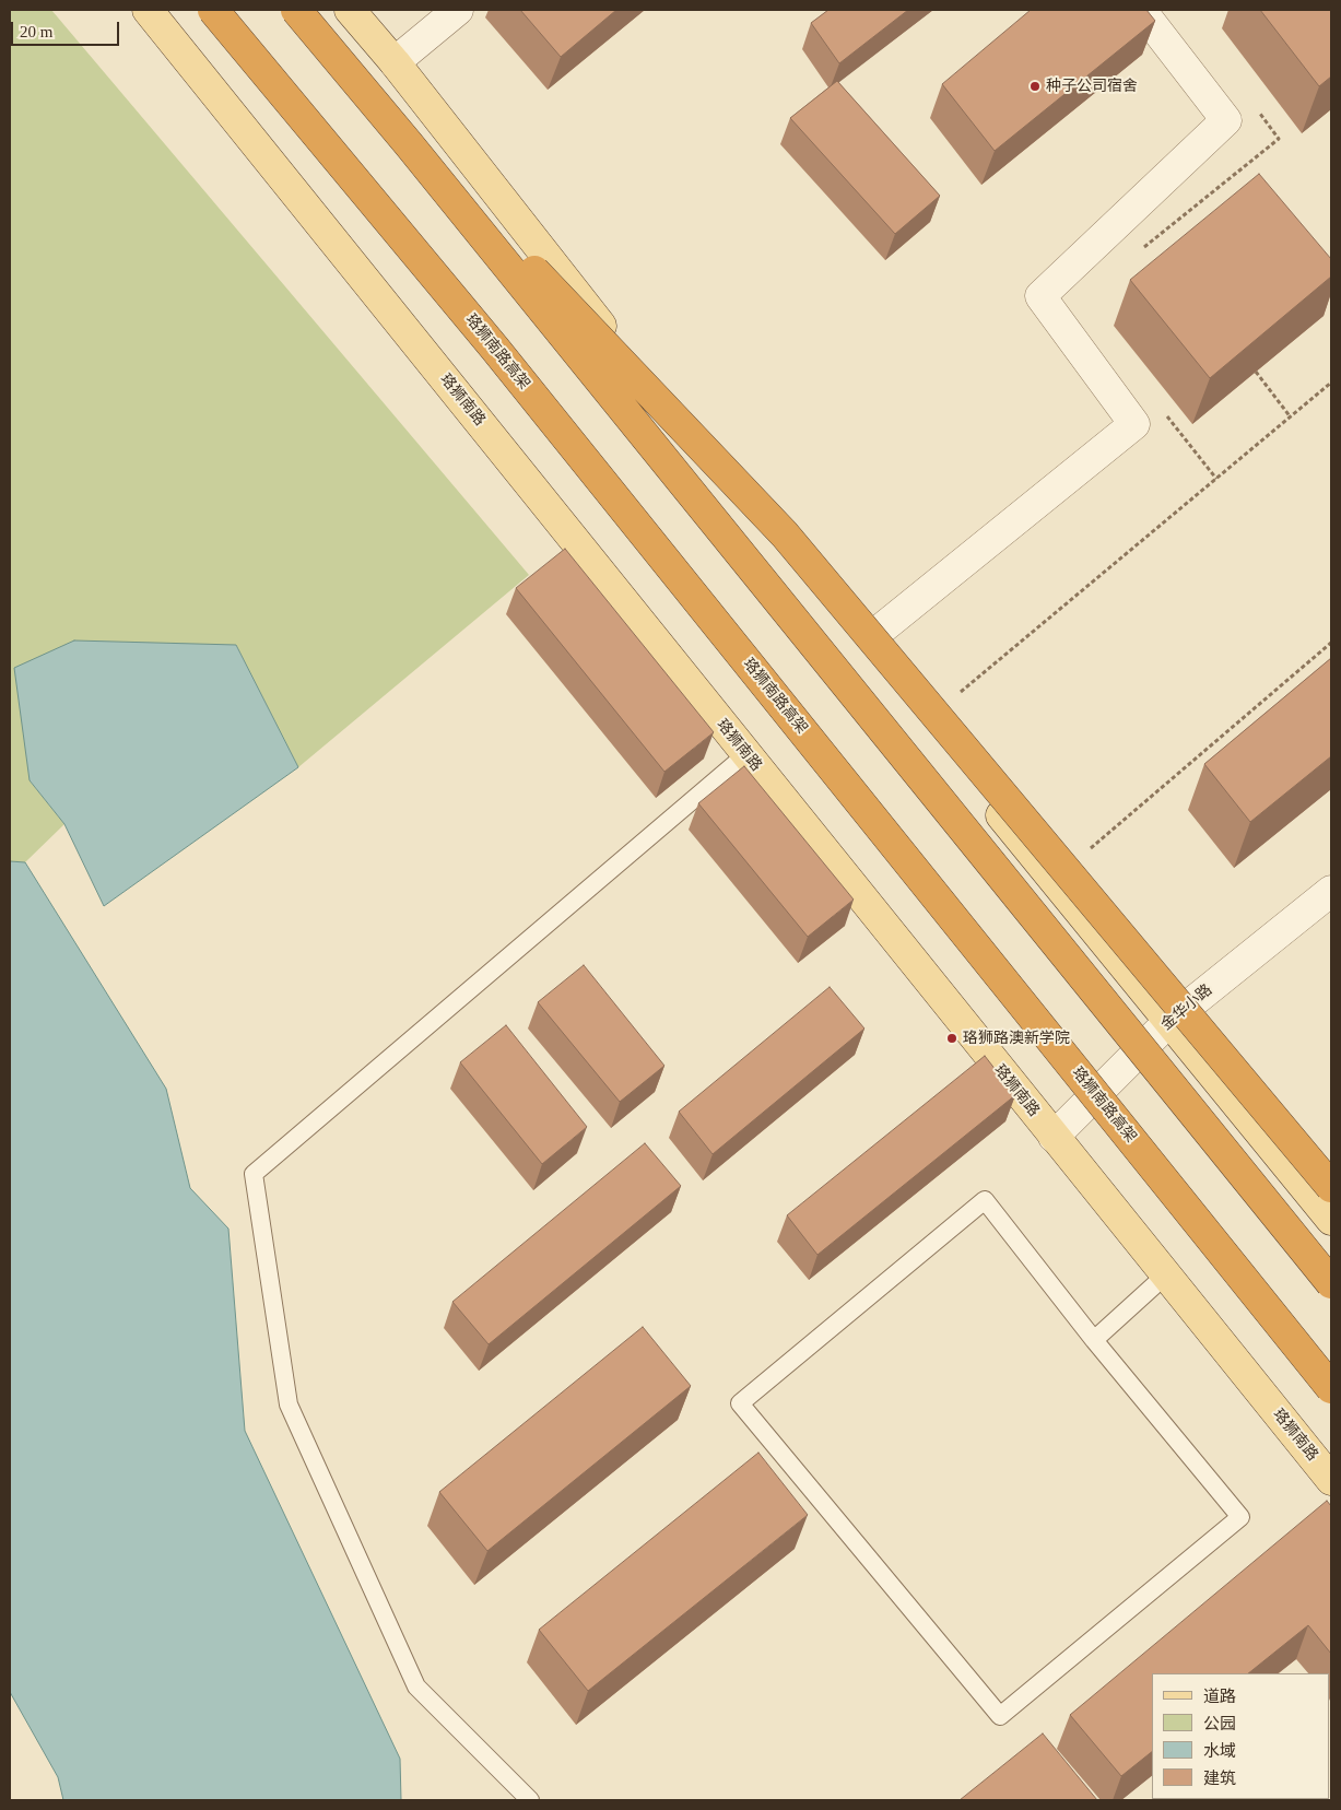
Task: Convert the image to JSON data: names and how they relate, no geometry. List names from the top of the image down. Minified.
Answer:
{"streets":{"highway":["珞狮南路高架"],"main road":["珞狮南路"],"street":["金华小路"]},"crossings":[["珞狮南路","金华小路"]],"places":["种子公司宿舍","珞狮路澳新学院"],"legend":["道路","公园","水域","建筑"],"scale_bar":"20 m"}
